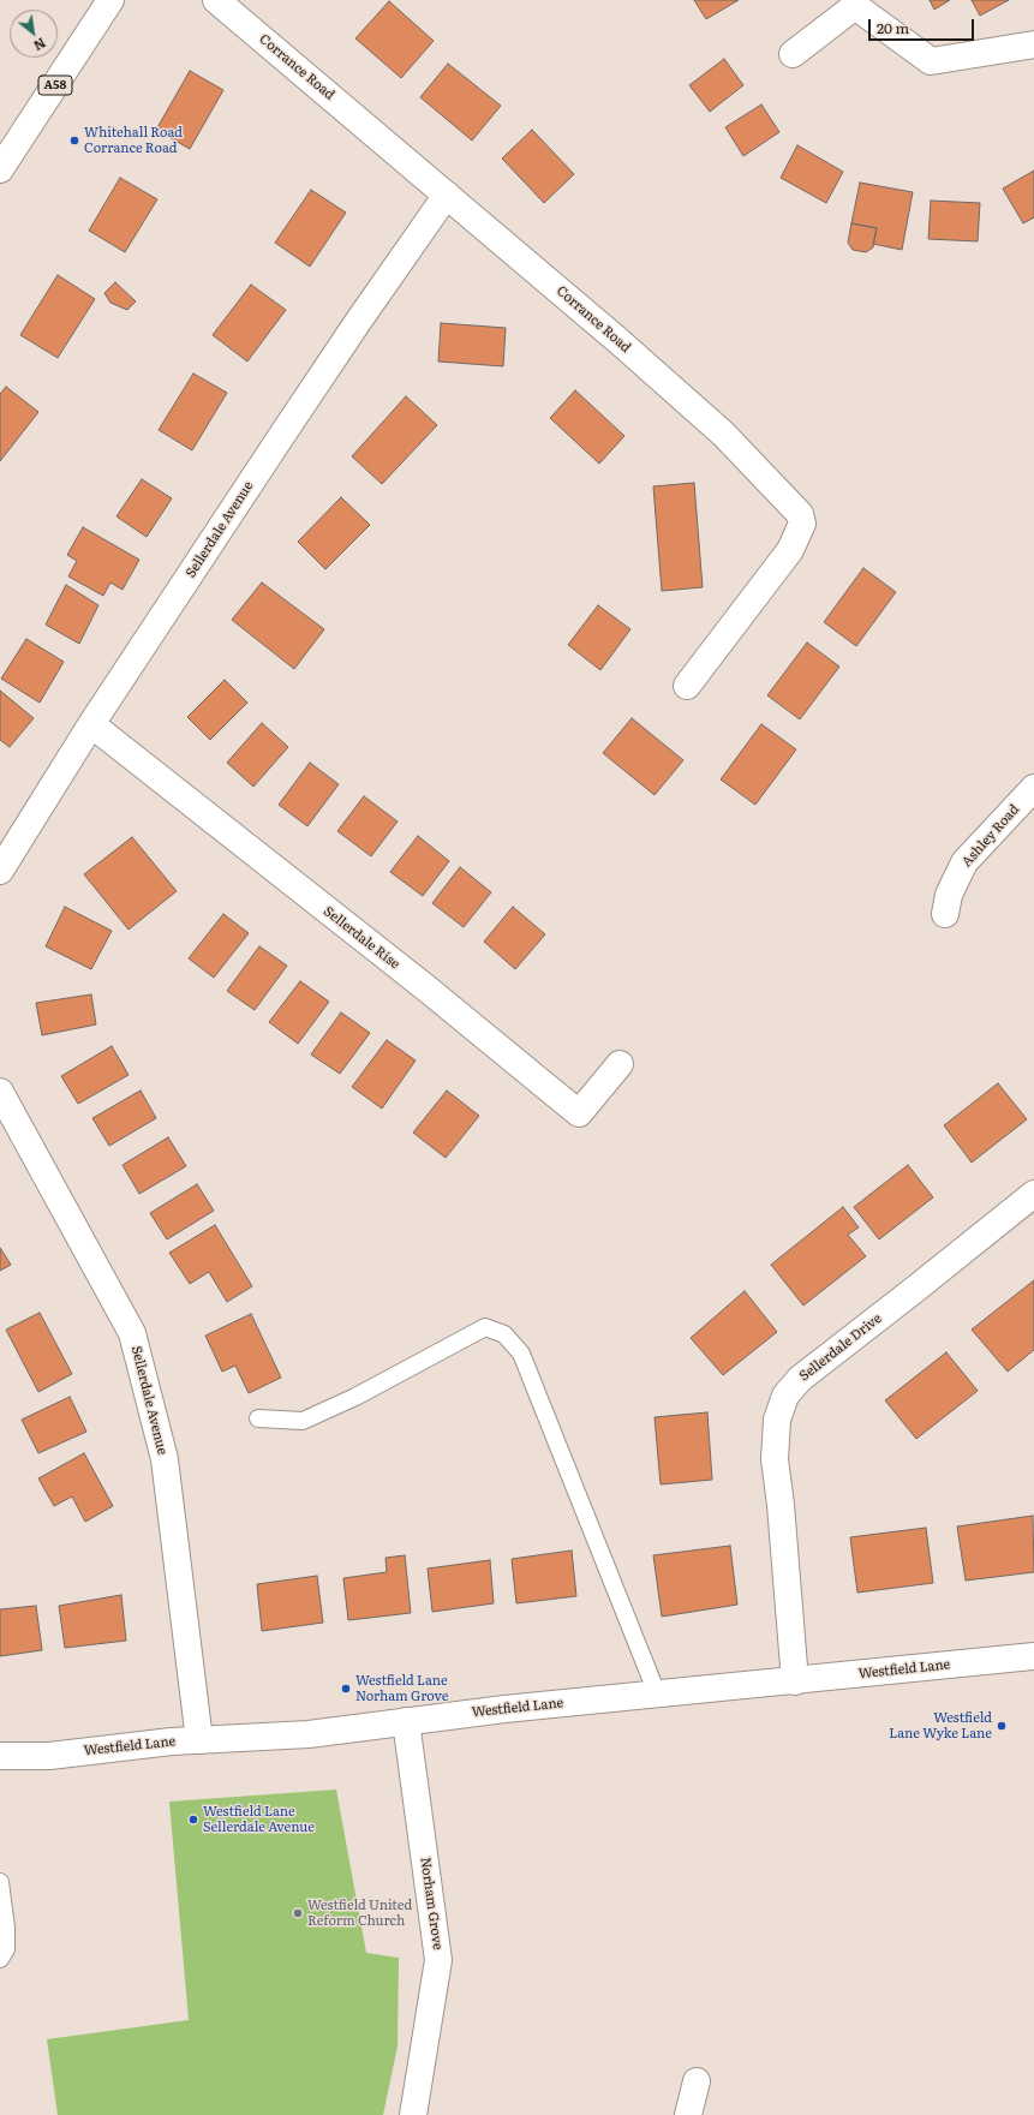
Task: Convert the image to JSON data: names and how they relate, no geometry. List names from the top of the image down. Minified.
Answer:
{"streets":{"main road":["Corrance Road","A58","Sellerdale Avenue","Ashley Road","Sellerdale Rise","Sellerdale Drive","Westfield Lane","Norham Grove"]},"crossings":[["Corrance Road","Sellerdale Avenue"],["Sellerdale Avenue","Sellerdale Rise"],["Sellerdale Avenue","Westfield Lane"],["Sellerdale Drive","Westfield Lane"],["Westfield Lane","Norham Grove"]],"places":["Whitehall Road Corrance Road","Westfield Lane Norham Grove","Westfield Lane Wyke Lane","Westfield Lane Sellerdale Avenue","Westfield United Reform Church"],"scale_bar":"20 m","north":"bottom right"}
